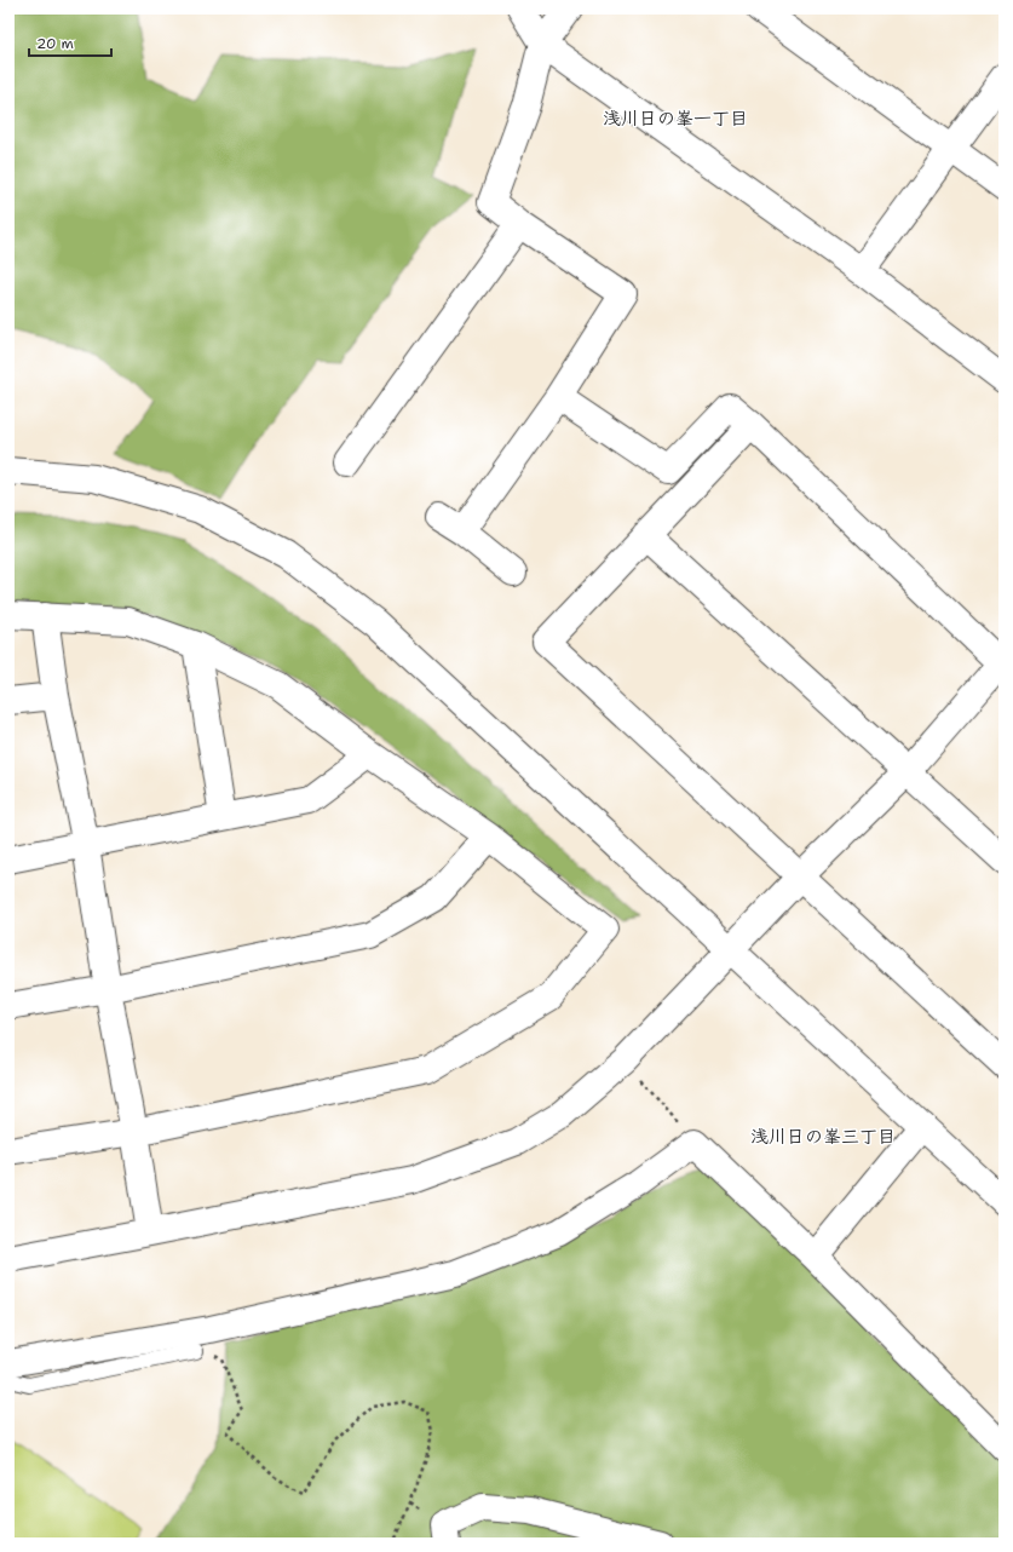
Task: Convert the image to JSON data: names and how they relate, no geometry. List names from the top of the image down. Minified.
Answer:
{"districts":["浅川日の峯一丁目","浅川日の峯三丁目"],"scale_bar":"20 m"}
